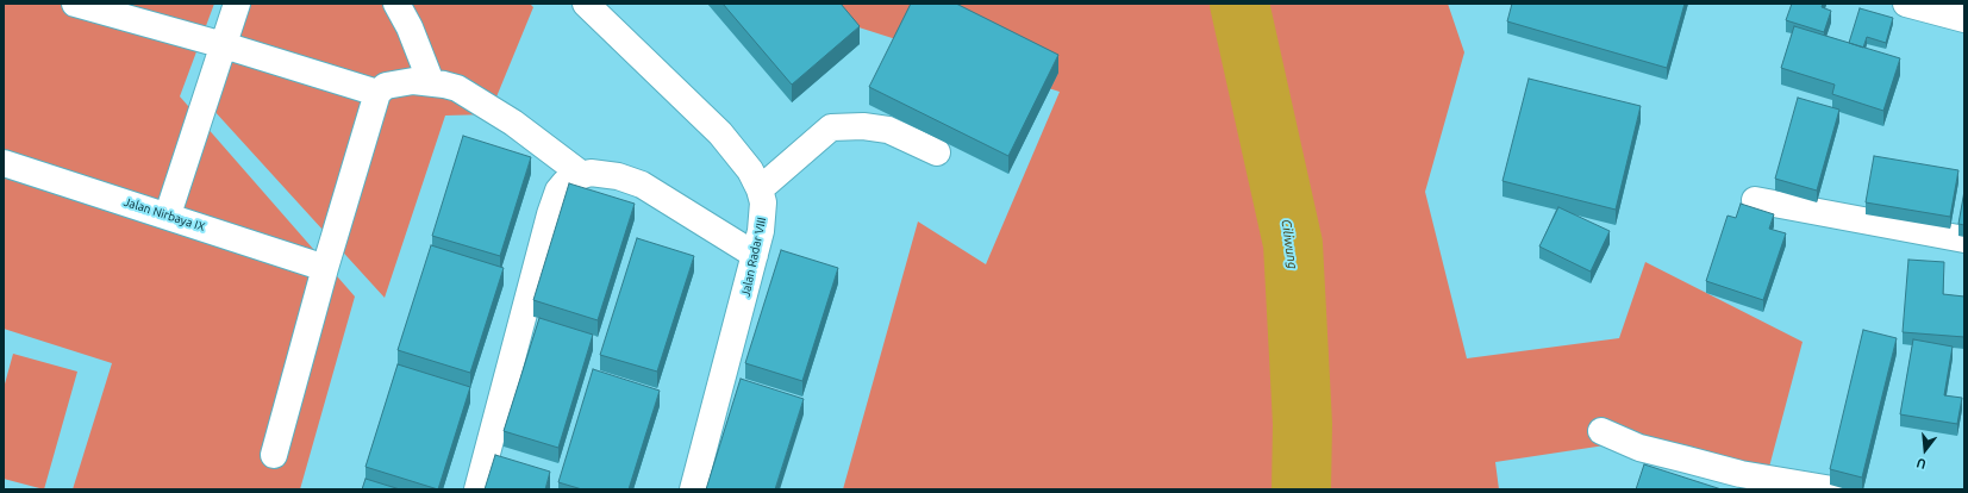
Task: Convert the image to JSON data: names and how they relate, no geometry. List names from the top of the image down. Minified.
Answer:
{"streets":{"street":["Jalan Nirbaya IX","Jalan Radar VIII"]},"water":["Ciliwung"],"north":"bottom"}
